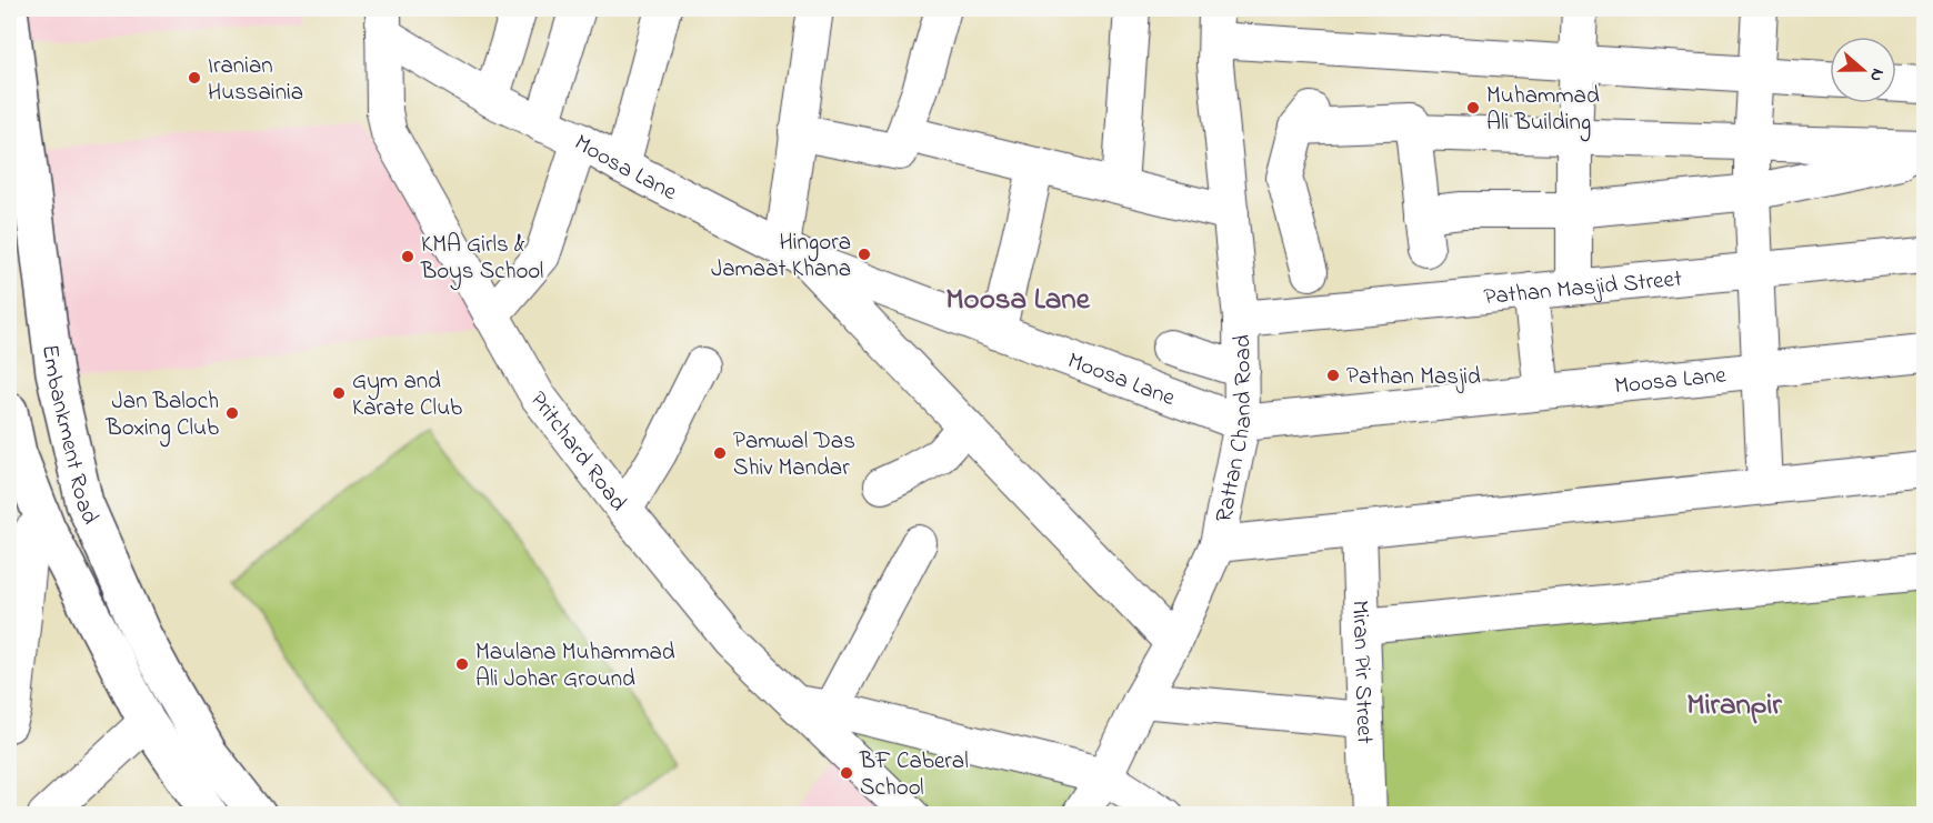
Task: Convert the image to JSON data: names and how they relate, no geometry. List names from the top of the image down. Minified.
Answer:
{"streets":{"main road":["Embankment Road"],"street":["Moosa Lane","Pathan Masjid Street","Rattan Chand Road","Pritchard Road","Miran Pir Street"]},"crossings":[["Moosa Lane","Rattan Chand Road"],["Moosa Lane","Pritchard Road"],["Pathan Masjid Street","Rattan Chand Road"]],"districts":["Moosa Lane","Miranpir"],"places":["Iranian Hussainia","Muhammad Ali Building","Hingora Jamaat Khana","KMA Girls & Boys School","Pathan Masjid","Gym and Karate Club","Jan Baloch Boxing Club","Pamwal Das Shiv Mandar","Maulana Muhammad Ali Johar Ground","BF Caberal School"],"north":"right"}
